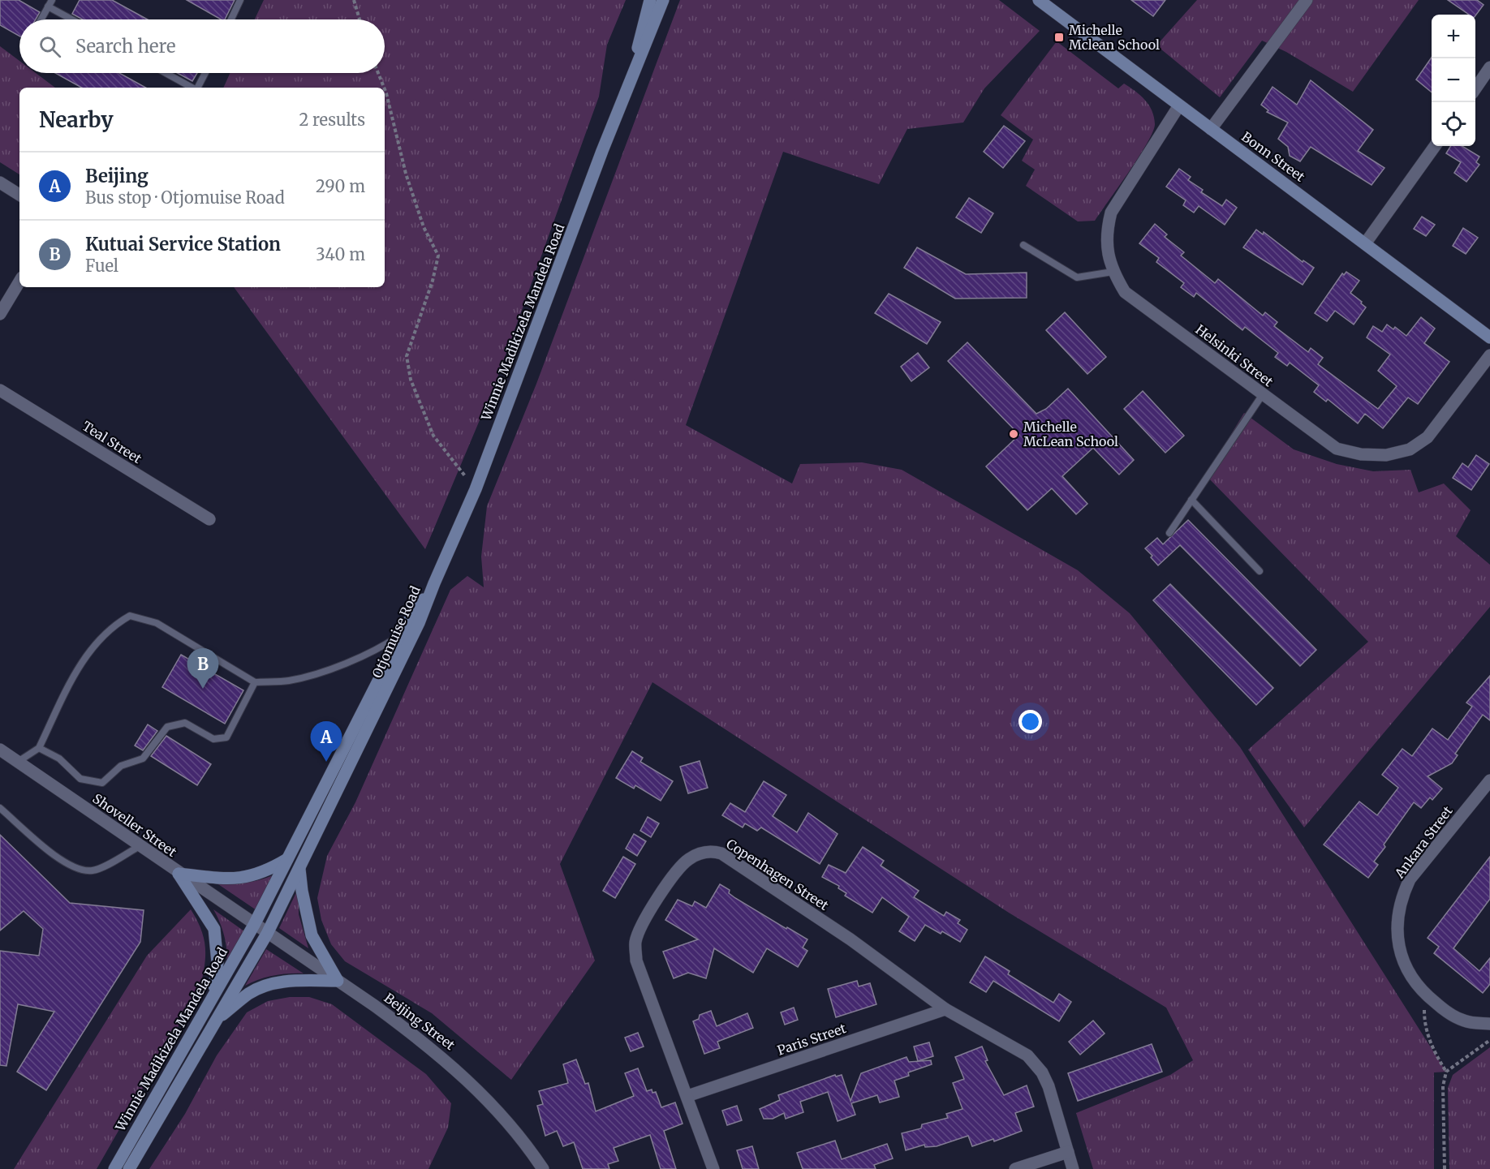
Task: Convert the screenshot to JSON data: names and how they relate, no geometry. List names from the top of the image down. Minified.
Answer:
{"streets":{"main road":["Bonn Street","Winnie Madikizela Mandela Road","Otjomuise Road"],"street":["Helsinki Street","Teal Street","Shoveller Street","Ankara Street","Copenhagen Street","Beijing Street","Paris Street"]},"crossings":[["Bonn Street","Helsinki Street"],["Winnie Madikizela Mandela Road","Otjomuise Road"],["Winnie Madikizela Mandela Road","Shoveller Street"],["Winnie Madikizela Mandela Road","Beijing Street"],["Otjomuise Road","Shoveller Street"],["Otjomuise Road","Beijing Street"],["Shoveller Street","Beijing Street"],["Copenhagen Street","Paris Street"]],"places":{"transit":["Michelle Mclean School"],"other":["Michelle McLean School"]},"page":{"map_buttons":["+","−"],"search":"Search here","heading":["Nearby","2 results"],"list":[{"mark":"A","name":"Beijing","note":"Bus stop · Otjomuise Road","value":"290 m"},{"mark":"B","name":"Kutuai Service Station","note":"Fuel","value":"340 m"}],"pins":["B","A"]}}
